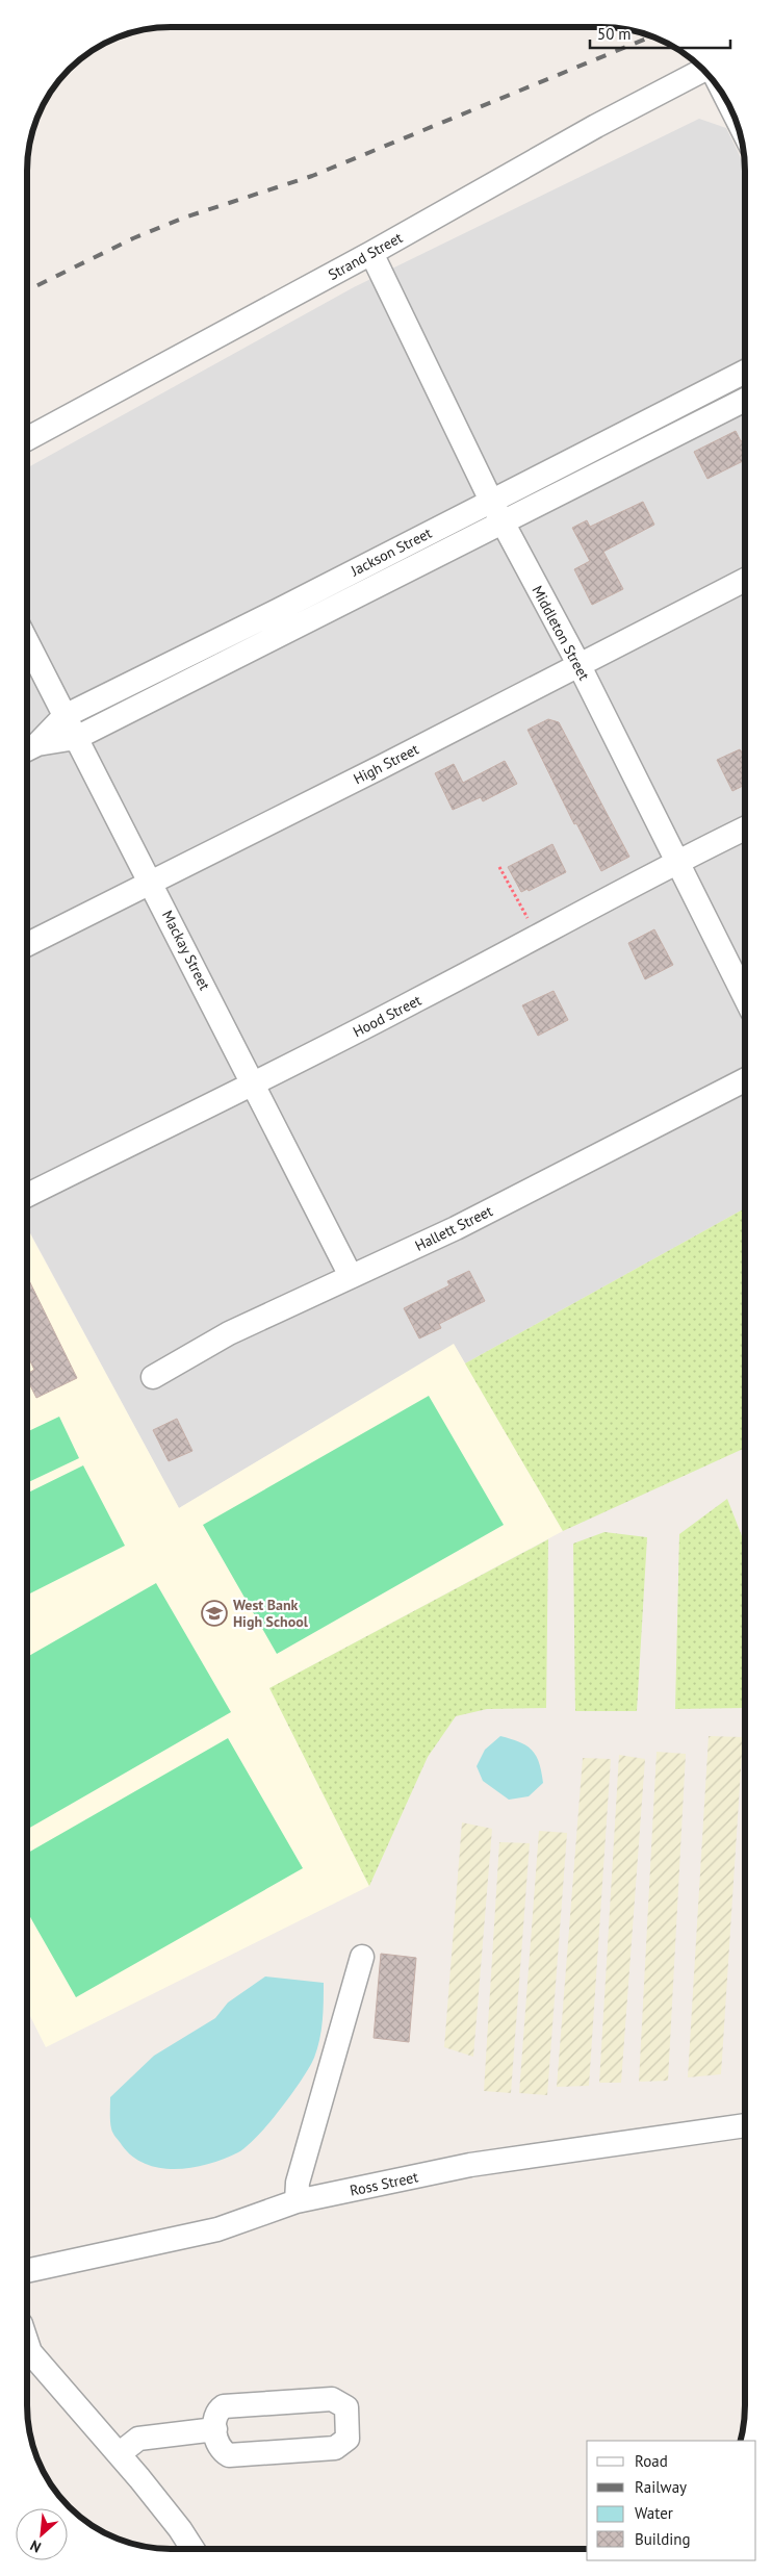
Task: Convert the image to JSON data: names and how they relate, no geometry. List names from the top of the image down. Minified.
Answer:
{"streets":{"street":["Strand Street","Jackson Street","Middleton Street","High Street","Mackay Street","Hood Street","Hallett Street","Ross Street"]},"crossings":[["Strand Street","Middleton Street"],["Jackson Street","Middleton Street"],["Jackson Street","Mackay Street"],["Middleton Street","High Street"],["Middleton Street","Hood Street"],["High Street","Mackay Street"],["Mackay Street","Hood Street"],["Mackay Street","Hallett Street"]],"places":{"school or university":["West Bank High School"]},"legend":["Road","Railway","Water","Building"],"scale_bar":"50 m","north":"bottom left"}
